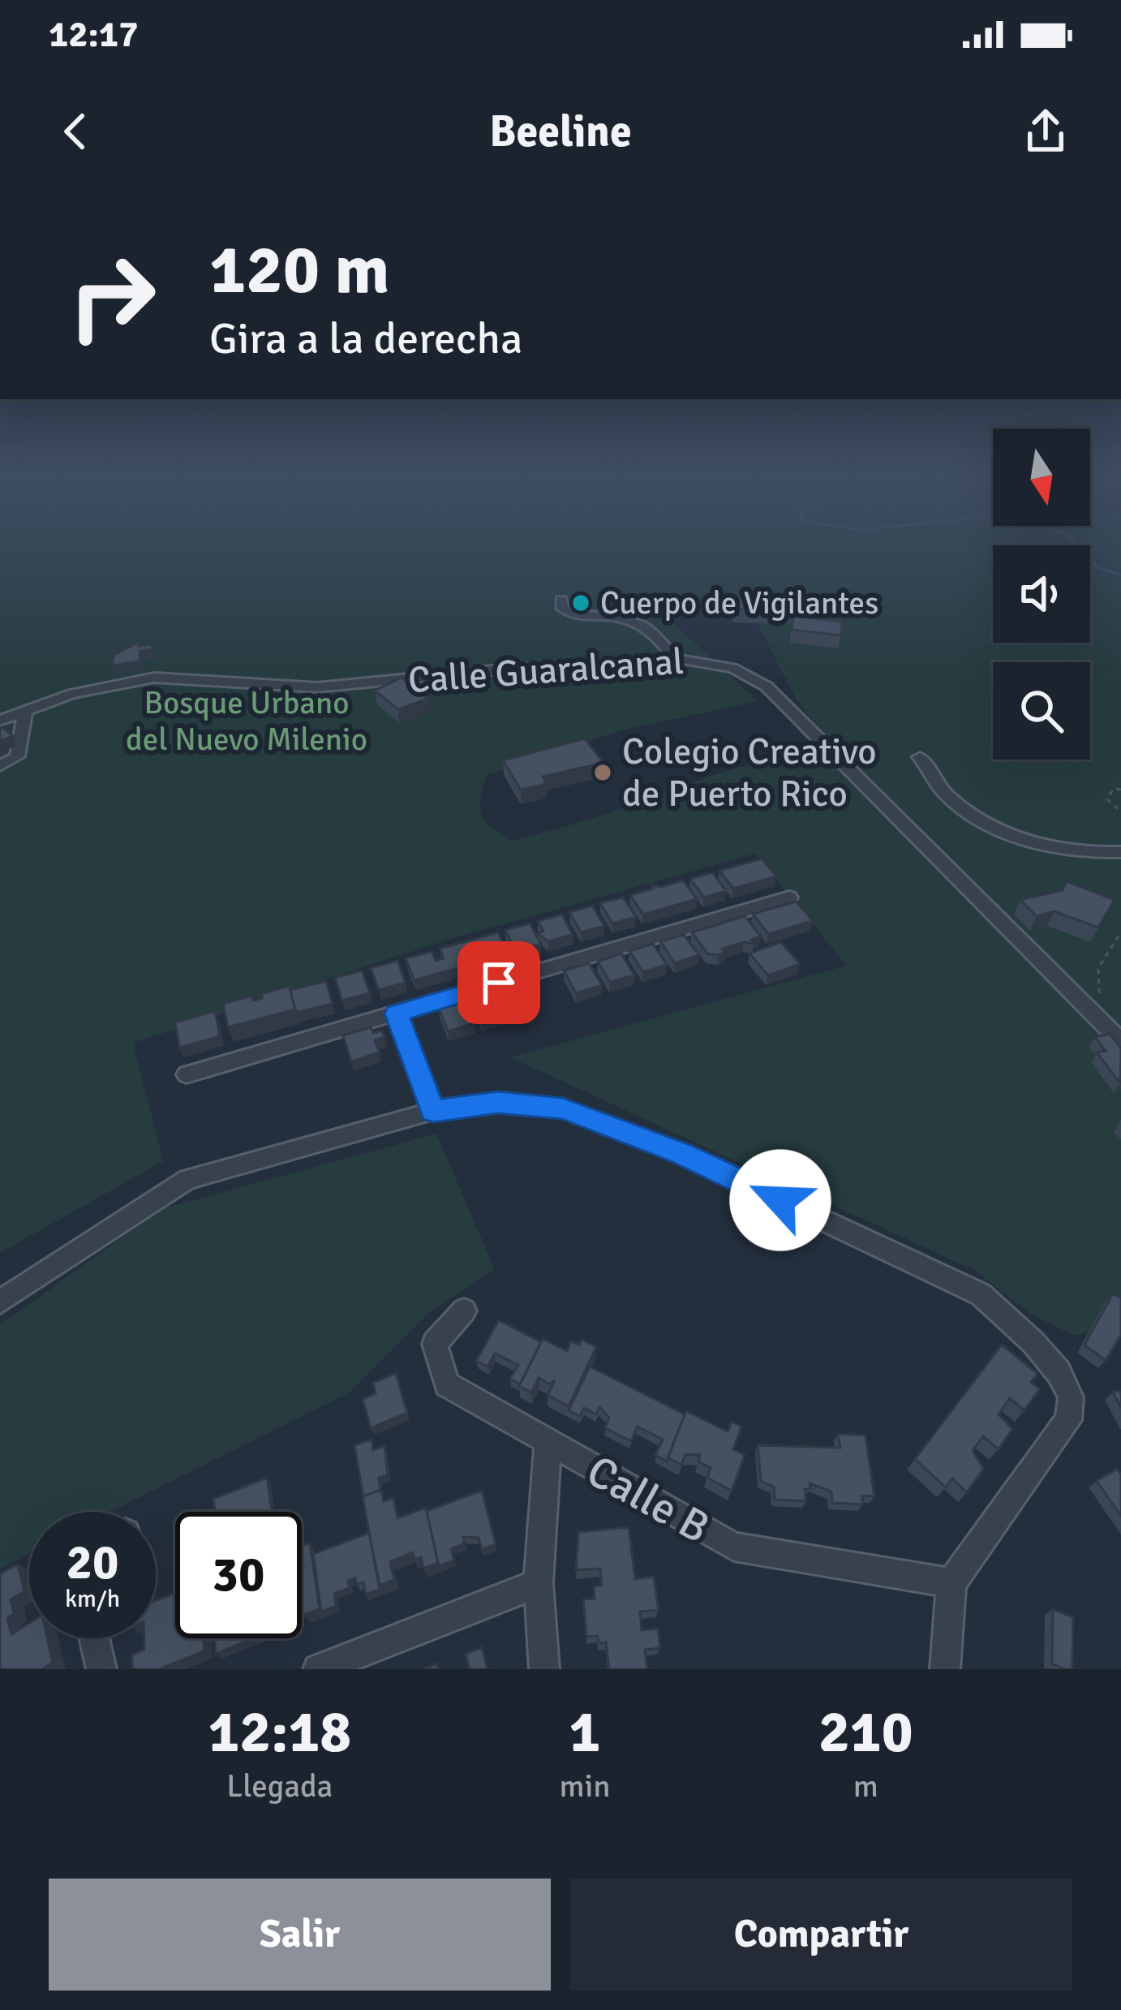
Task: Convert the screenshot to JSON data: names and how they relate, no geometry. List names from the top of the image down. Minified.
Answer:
{"streets":{"street":["Calle Guaralcanal","Calle B"]},"parks":["Bosque Urbano del Nuevo Milenio"],"places":["Cuerpo de Vigilantes","Colegio Creativo de Puerto Rico"],"north":"bottom","page":{"status":"12:17","header":"Beeline","turn":["120 m","Gira a la derecha"],"speed":"20 km/h","limit":"30","eta":["12:18","Llegada","1","min","210","m"],"buttons":["Salir","Compartir"]}}
